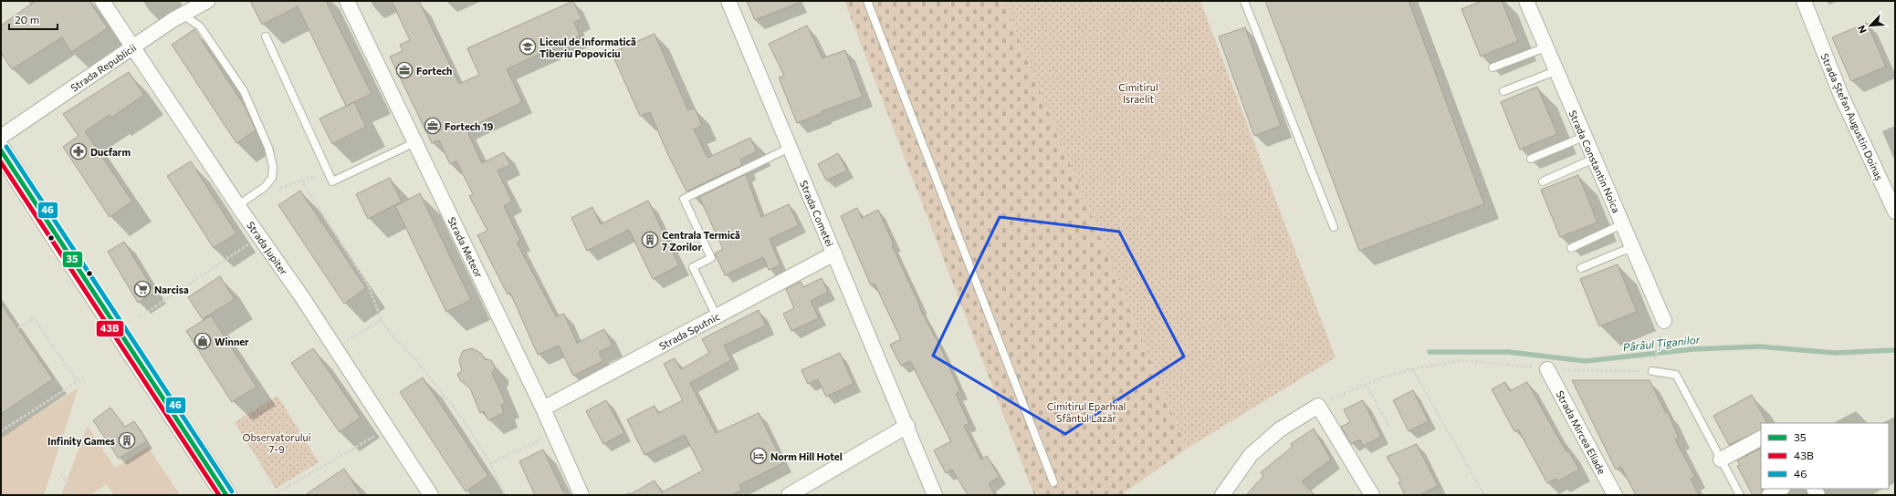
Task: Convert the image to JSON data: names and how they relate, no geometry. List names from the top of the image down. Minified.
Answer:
{"streets":{"street":["Strada Republicii","Strada Ștefan Augustin Doinaș","Strada Constantin Noica","Strada Cometei","Strada Meteor","Strada Jupiter","Strada Sputnic","Strada Mircea Eliade"]},"crossings":[["Strada Republicii","Strada Jupiter"],["Strada Cometei","Strada Sputnic"],["Strada Meteor","Strada Sputnic"]],"water":["Pârâul Țiganilor"],"parks":["Cimitirul Israelit","Cimitirul Eparhial Sfântul Lazăr","Observatorului 7-9"],"places":{"school or university":["Liceul de Informatică Tiberiu Popoviciu"],"office":["Fortech","Fortech 19"],"pharmacy":["Ducfarm"],"building":["Centrala Termică 7 Zorilor","Infinity Games"],"supermarket":["Narcisa"],"shop":["Winner"],"hotel":["Norm Hill Hotel"]},"lines":["transit line 46","transit line 35","transit line 43B"],"legend":["35","43B","46"],"scale_bar":"20 m","north":"bottom left"}
